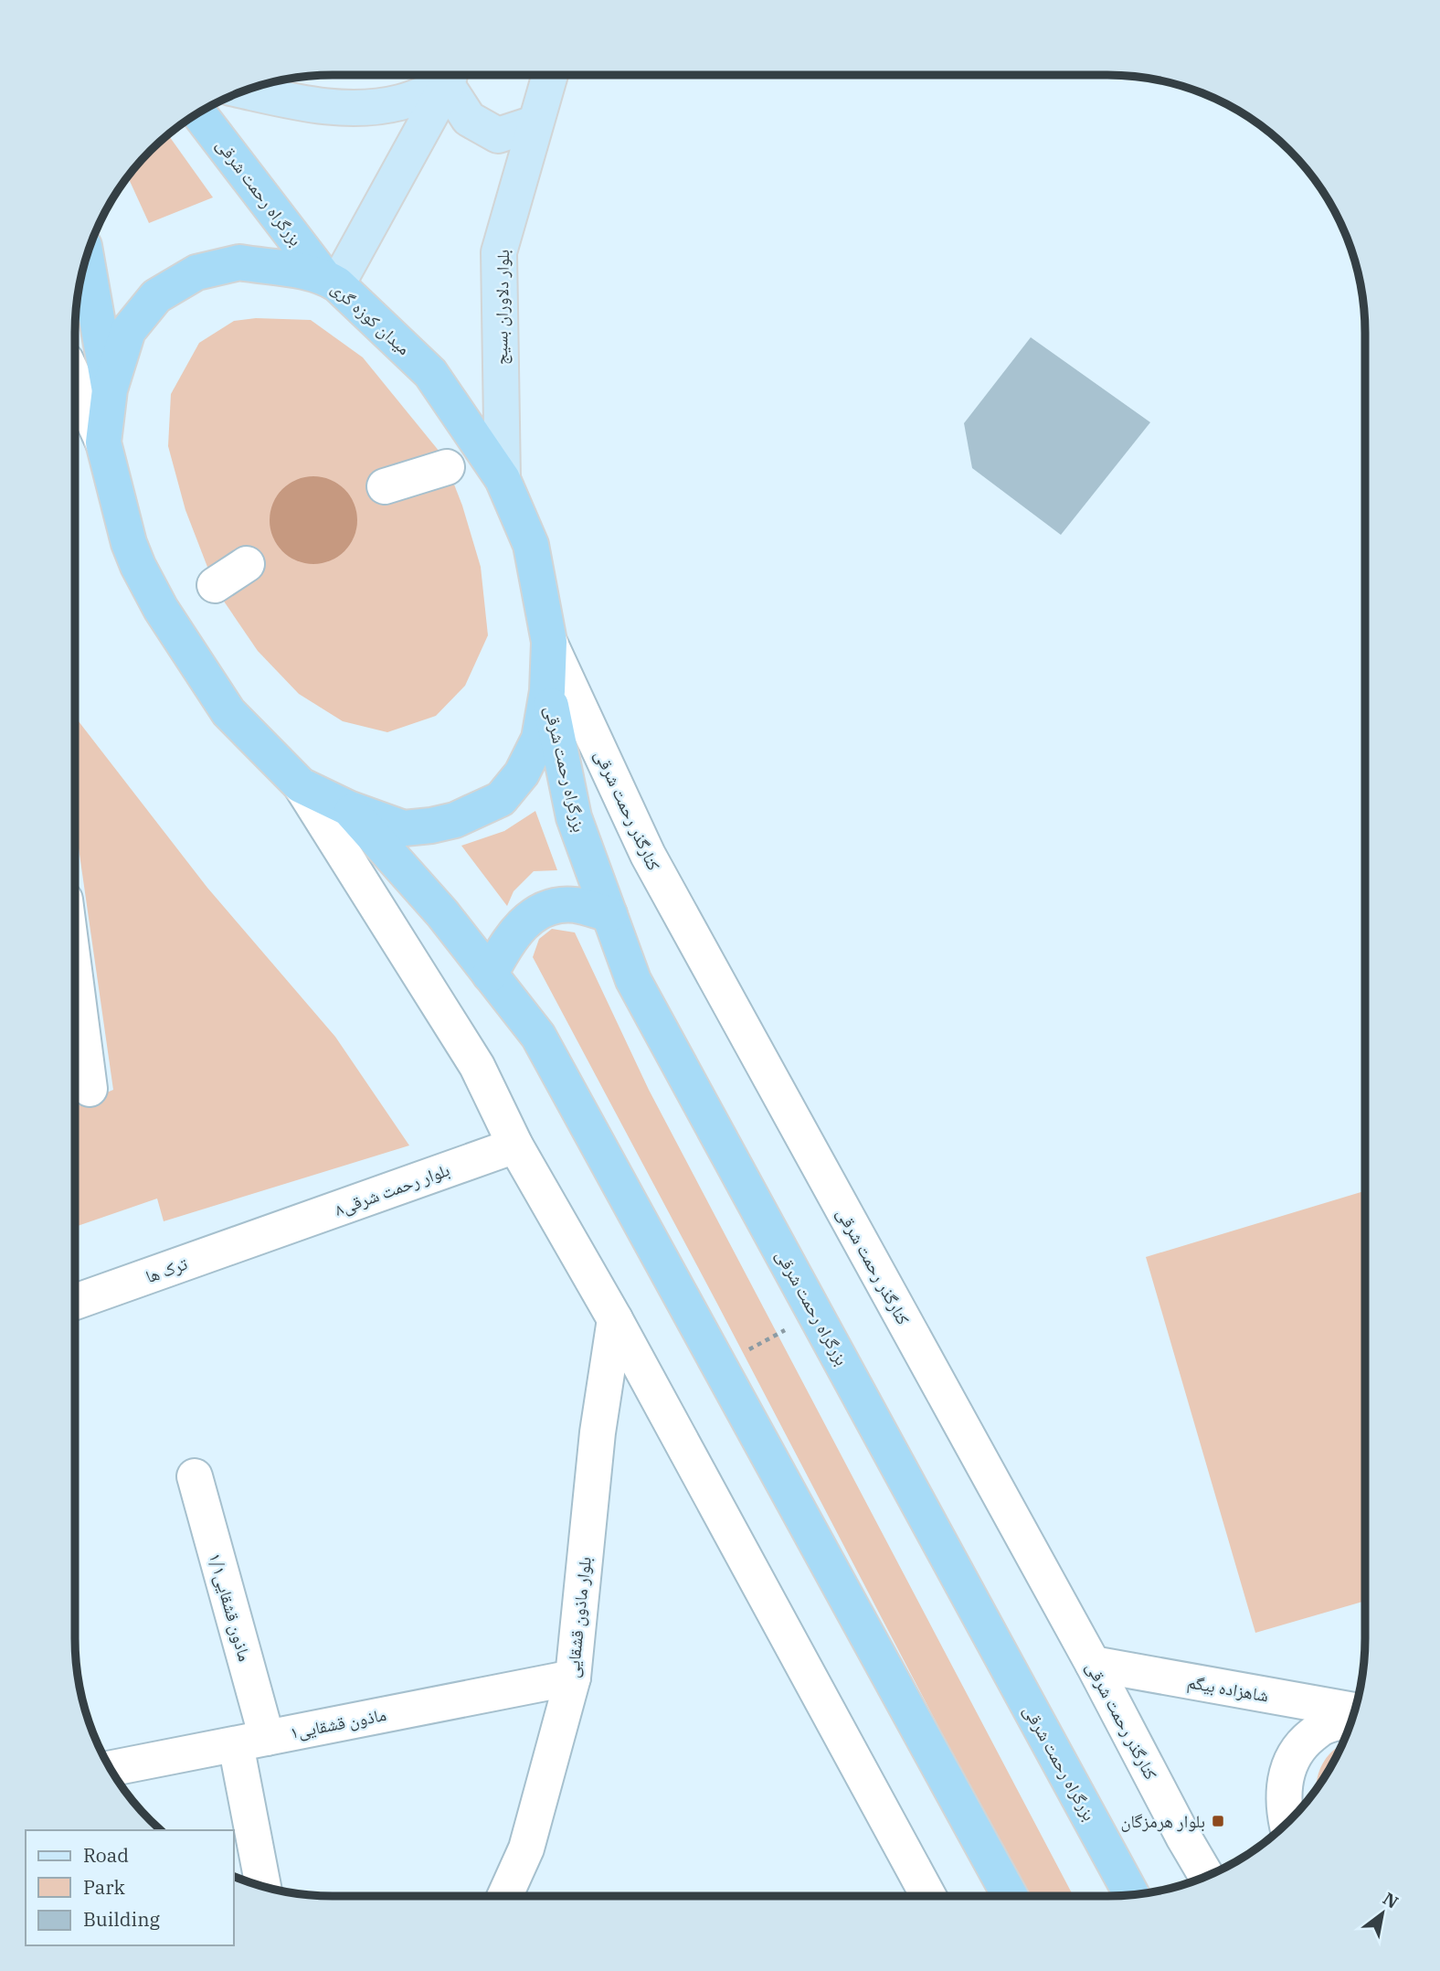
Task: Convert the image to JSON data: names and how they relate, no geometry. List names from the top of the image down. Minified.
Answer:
{"streets":{"highway":["بزرگراه رحمت شرقی","میدان کوزه گری"],"main road":["بلوار دلاوران بسیج","کنارگذر رحمت شرقی","بلوار رحمت شرقی۸","ترک ها","ماذون قشقایی۱/۱","بلوار ماذون قشقایی","شاهزاده بیگم","ماذون قشقایی۱"]},"crossings":[["بزرگراه رحمت شرقی","میدان کوزه گری"],["بلوار دلاوران بسیج","میدان کوزه گری"],["میدان کوزه گری","کنارگذر رحمت شرقی"],["کنارگذر رحمت شرقی","شاهزاده بیگم"],["بلوار رحمت شرقی۸","ترک ها"],["ماذون قشقایی۱/۱","ماذون قشقایی۱"],["بلوار ماذون قشقایی","ماذون قشقایی۱"]],"places":{"transit":["بلوار هرمزگان"]},"legend":["Road","Park","Building"],"north":"top right"}
